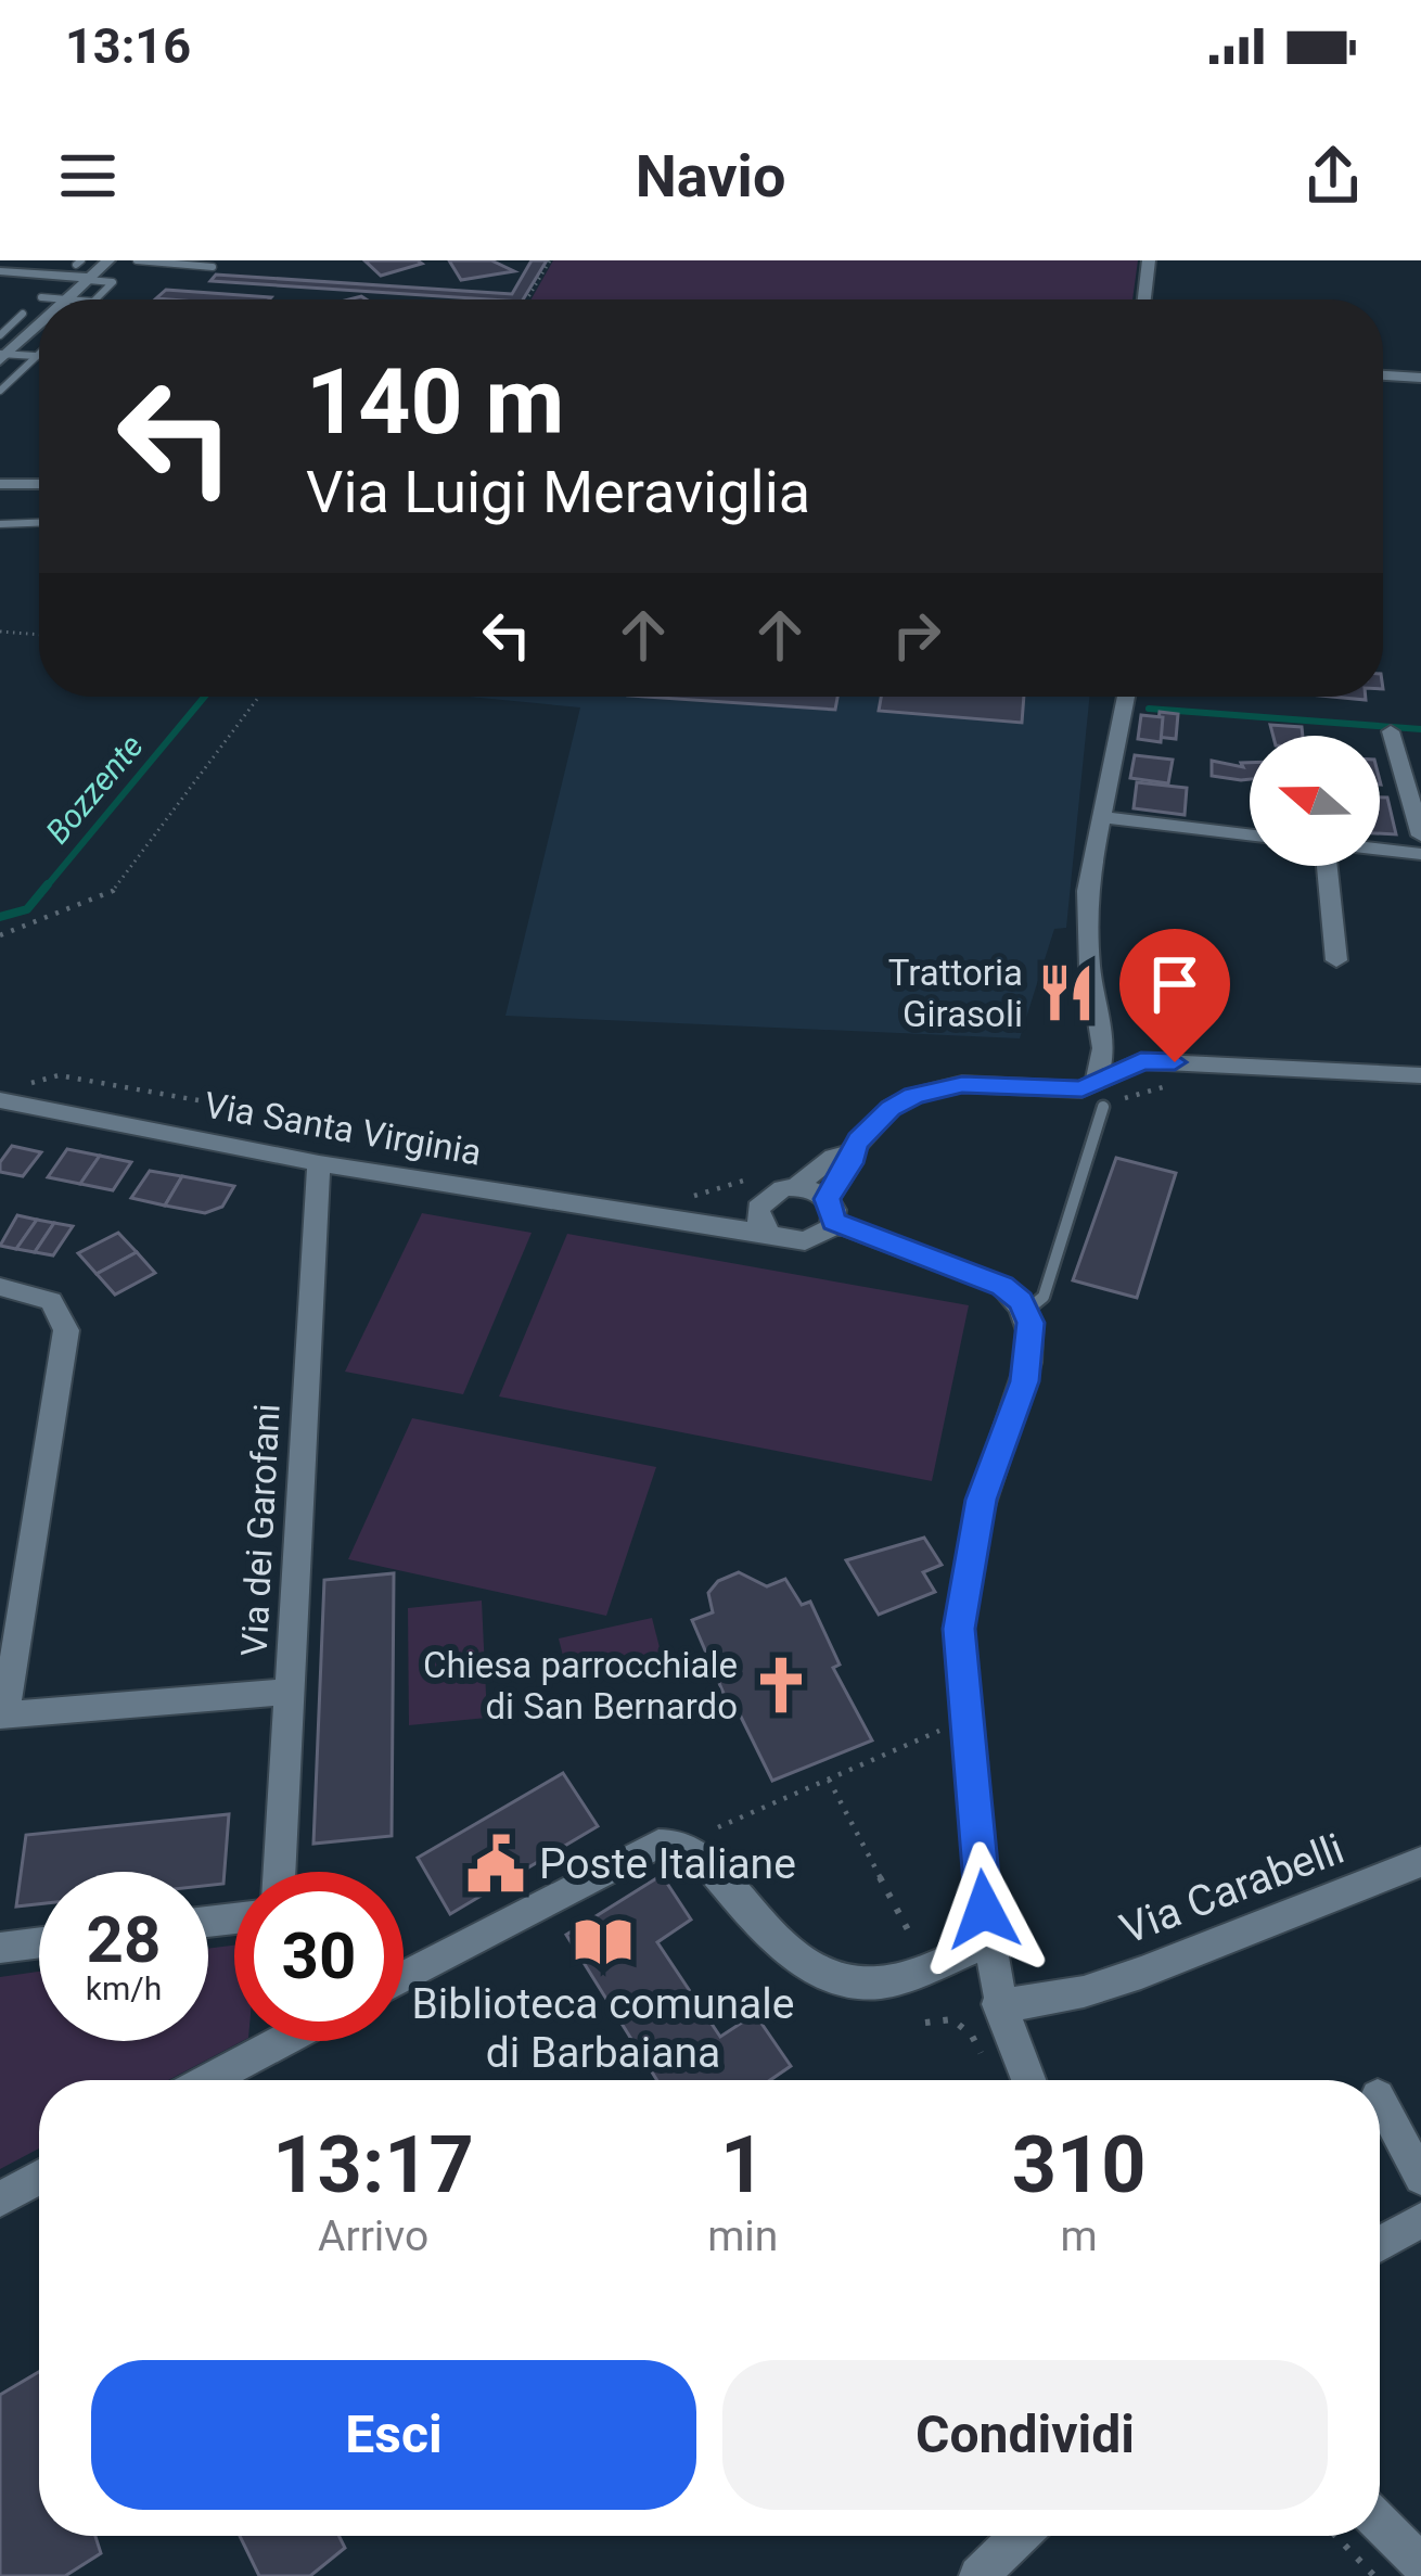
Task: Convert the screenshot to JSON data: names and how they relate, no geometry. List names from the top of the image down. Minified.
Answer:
{"streets":{"street":["Via Santa Virginia","Via dei Garofani","Via Carabelli"]},"crossings":[["Via Santa Virginia","Via dei Garofani"]],"water":["Bozzente"],"places":{"restaurant":["Trattoria Girasoli"],"church":["Chiesa parrocchiale di San Bernardo"],"public building":["Poste Italiane"],"library":["Biblioteca comunale di Barbaiana"]},"north":"left","page":{"status":"13:16","header":"Navio","turn":["140 m","Via Luigi Meraviglia"],"speed":"28 km/h","limit":"30","eta":["13:17","Arrivo","1","min","310","m"],"buttons":["Esci","Condividi"]}}
